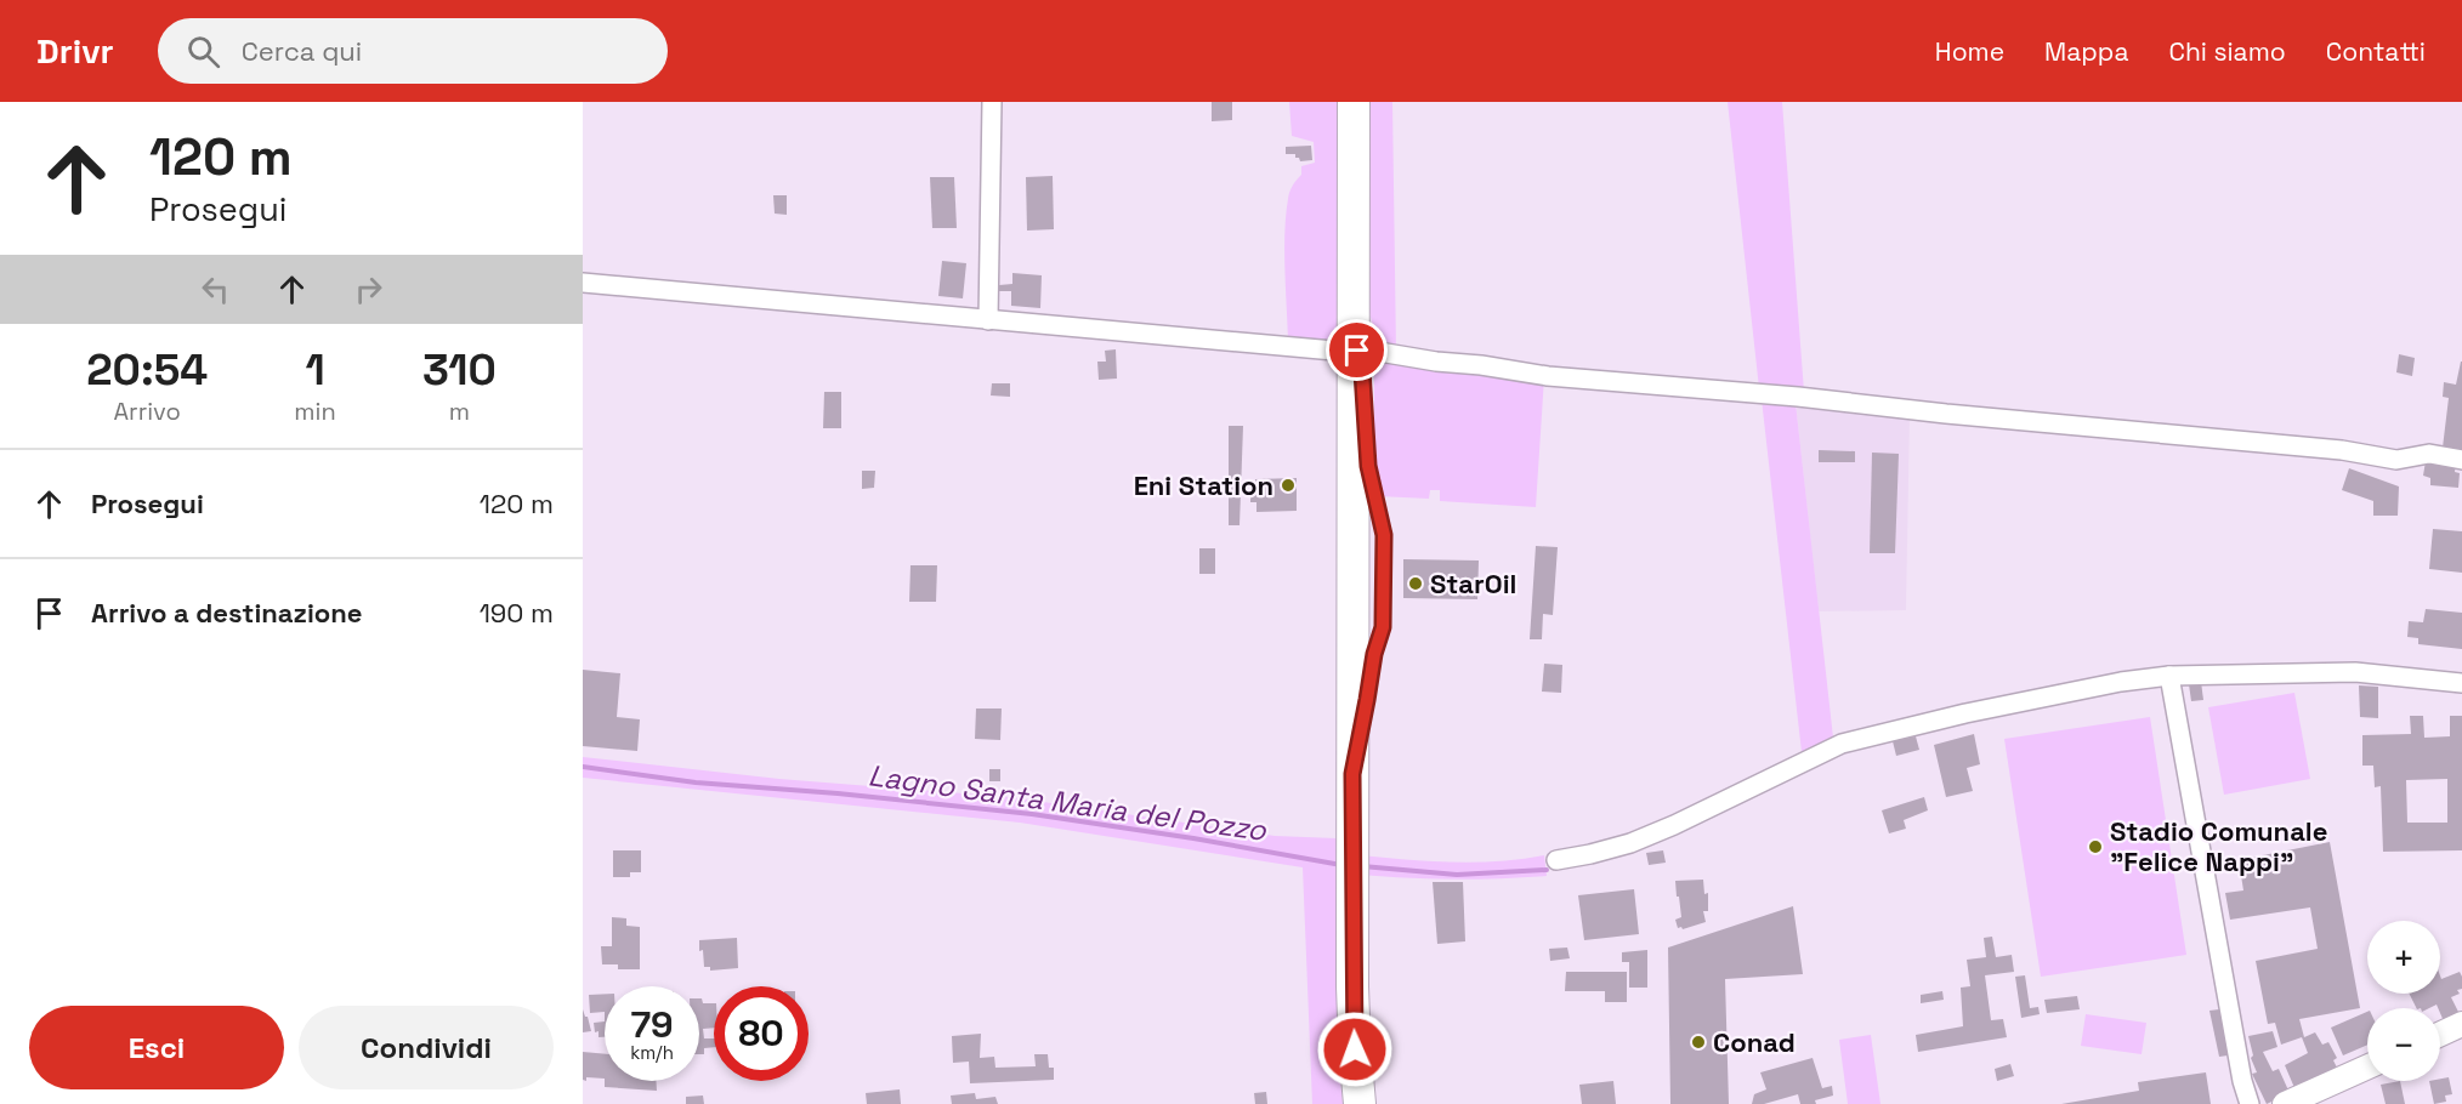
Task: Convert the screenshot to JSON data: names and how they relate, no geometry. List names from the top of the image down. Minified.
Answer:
{"water":["Lagno Santa Maria del Pozzo"],"places":["Eni Station","StarOil","Stadio Comunale \"Felice Nappi\"","Conad"],"page":{"header":"Drivr","search":"Cerca qui","nav":["Home","Mappa","Chi siamo","Contatti"],"turn":["120 m","Prosegui"],"eta":["20:54","Arrivo","1","min","310","m"],"list":[{"name":"Prosegui","value":"120 m"},{"name":"Arrivo a destinazione","value":"190 m"}],"map_buttons":["+","−"],"speed":"79 km/h","limit":"80","buttons":["Esci","Condividi"]}}
